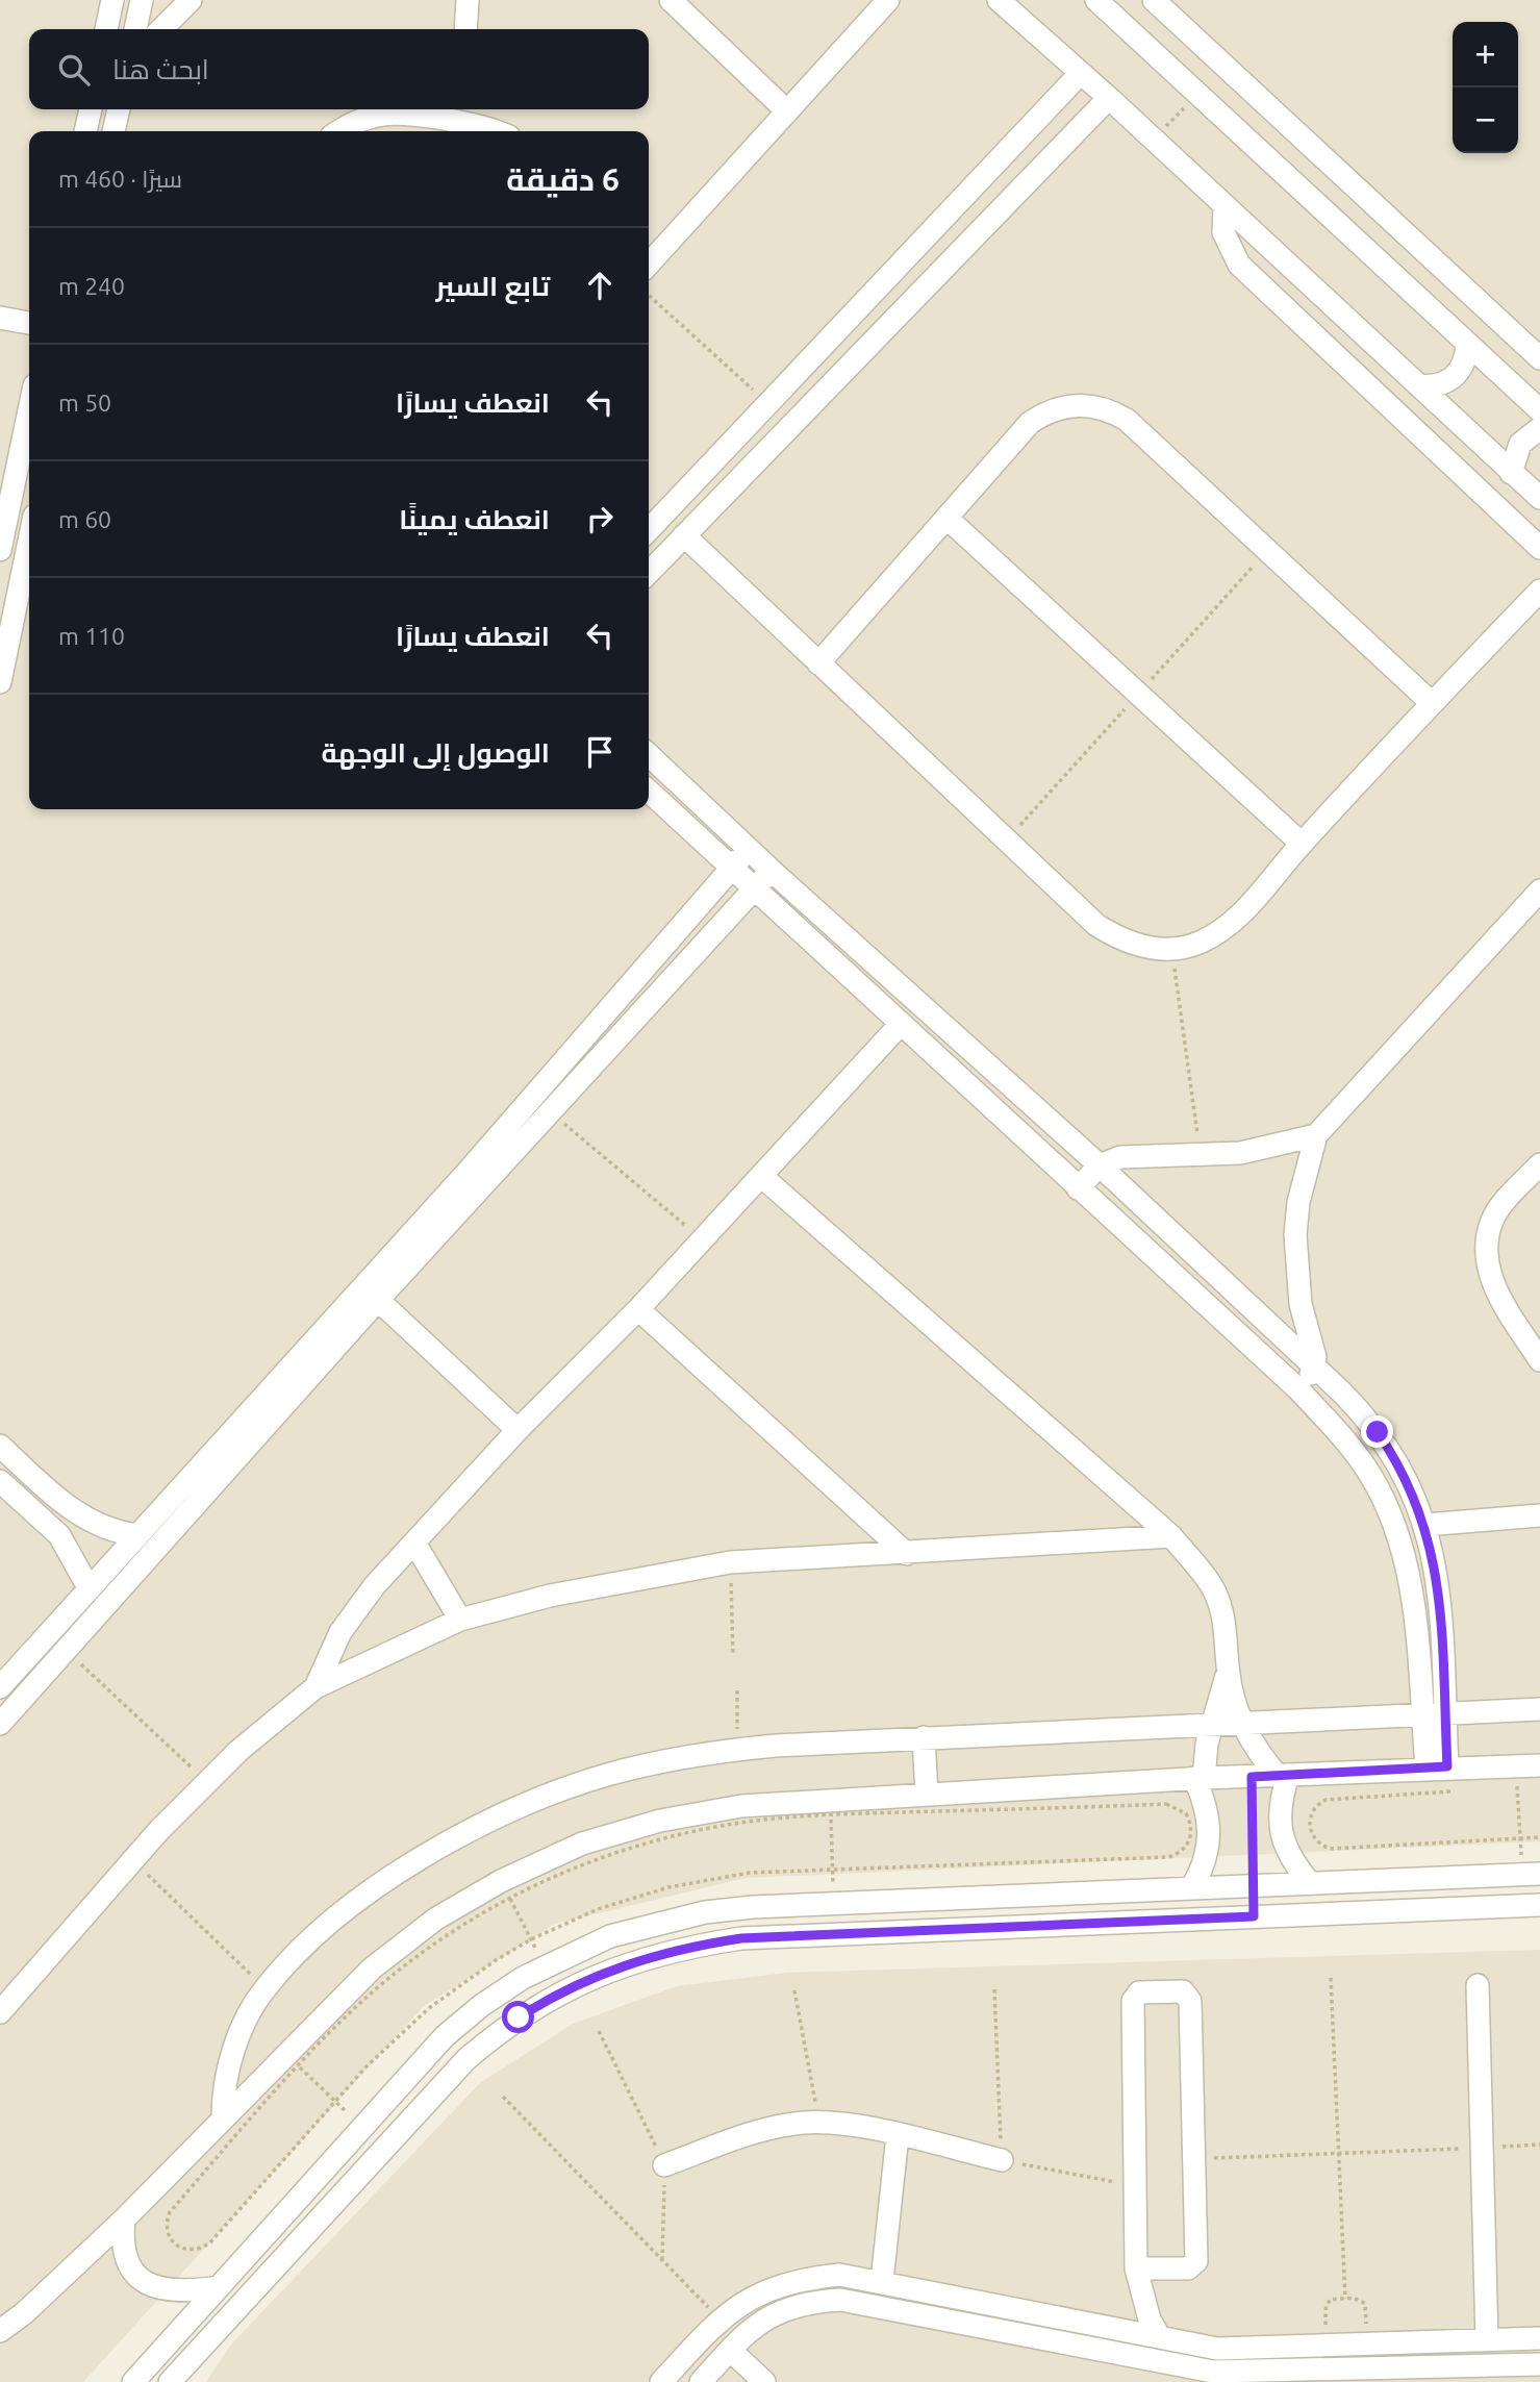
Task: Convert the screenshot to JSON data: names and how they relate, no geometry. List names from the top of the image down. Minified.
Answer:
{"page":{"map_buttons":["+","−"],"search":"ابحث هنا","heading":["6 دقيقة","سيرًا · 460 m"],"list":[["تابع السير","240 m"],["انعطف يسارًا","50 m"],["انعطف يمينًا","60 m"],["انعطف يسارًا","110 m"],"الوصول إلى الوجهة"]}}
